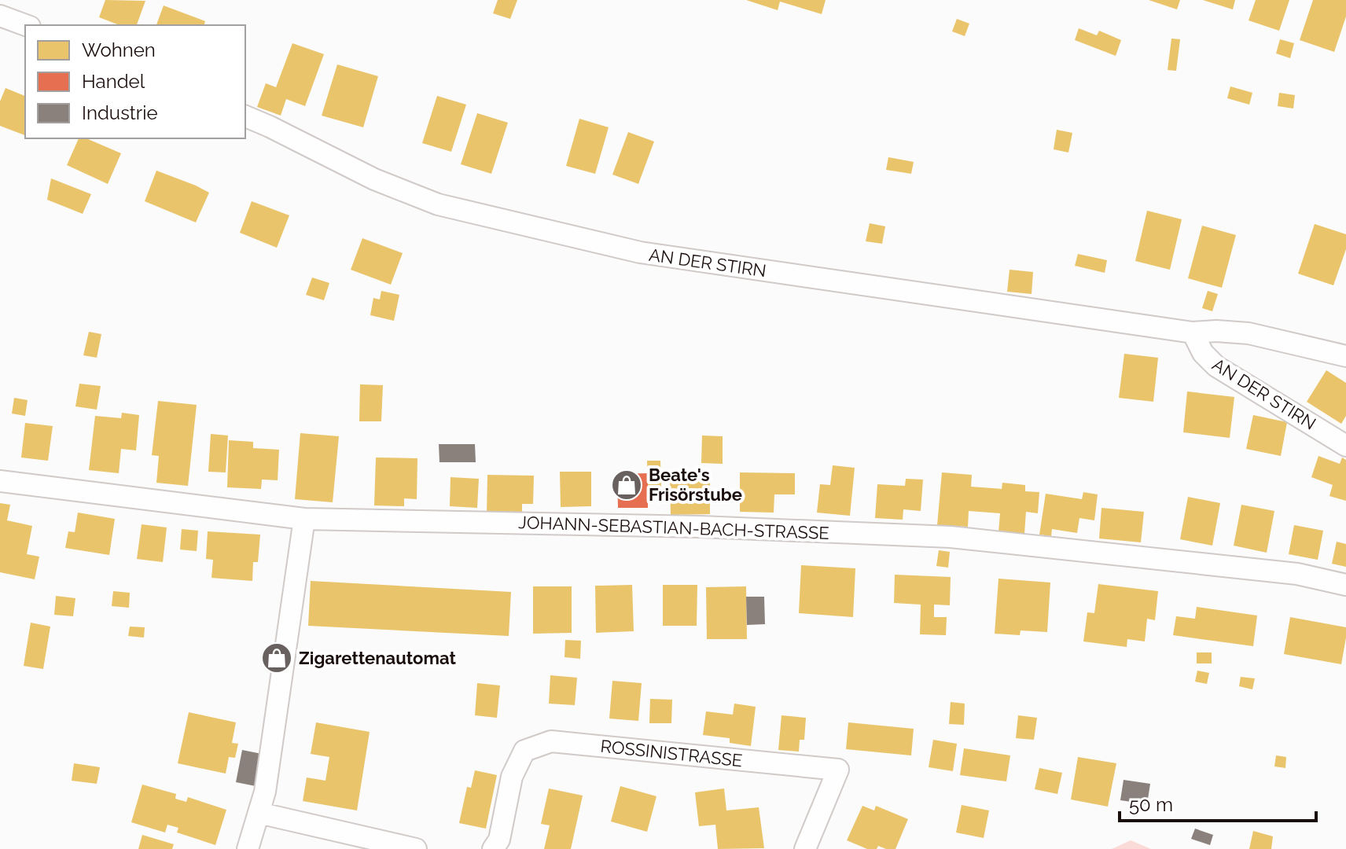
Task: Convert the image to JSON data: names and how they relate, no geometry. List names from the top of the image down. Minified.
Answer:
{"streets":{"street":["AN DER STIRN","JOHANN-SEBASTIAN-BACH-STRASSE","ROSSINISTRASSE"]},"places":{"shop":["Beate's Frisörstube","Zigarettenautomat"]},"legend":["Wohnen","Handel","Industrie"],"scale_bar":"50 m"}
